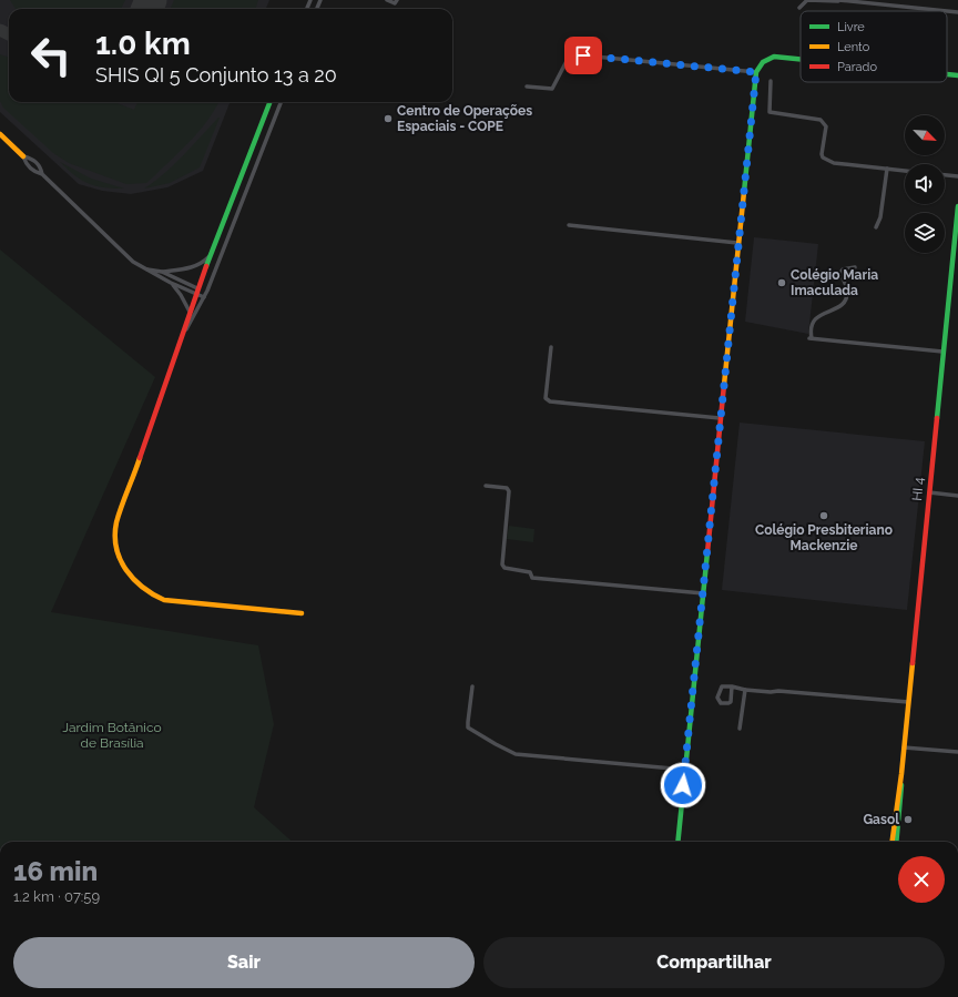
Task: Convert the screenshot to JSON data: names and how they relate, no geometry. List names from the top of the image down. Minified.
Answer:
{"streets":{"street":["HI 4"]},"parks":["Jardim Botânico de Brasília"],"places":["Centro de Operações Espaciais - COPE","Colégio Maria Imaculada","Colégio Presbiteriano Mackenzie","Gasol"],"legend":["Livre","Lento","Parado"],"north":"bottom right","page":{"turn":["1.0 km","SHIS QI 5 Conjunto 13 a 20"],"heading":["16 min","1.2 km · 07:59"],"buttons":["Sair","Compartilhar"]}}
